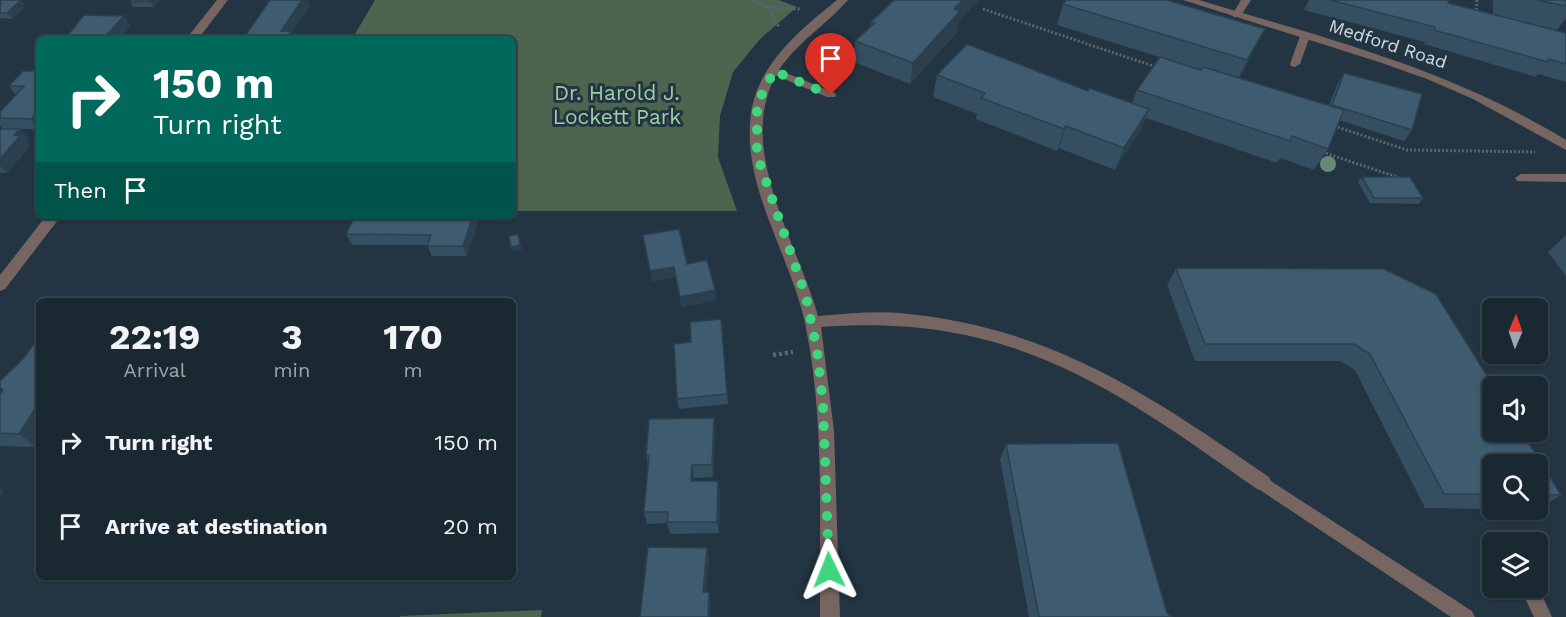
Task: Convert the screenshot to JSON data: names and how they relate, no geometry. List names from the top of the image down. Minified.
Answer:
{"streets":{"street":["Medford Road"]},"parks":["Dr. Harold J. Lockett Park"],"north":"top","page":{"turn":["150 m","Turn right"],"then":"Then","eta":["22:19","Arrival","3","min","170","m"],"list":[{"name":"Turn right","value":"150 m"},{"name":"Arrive at destination","value":"20 m"}]}}
